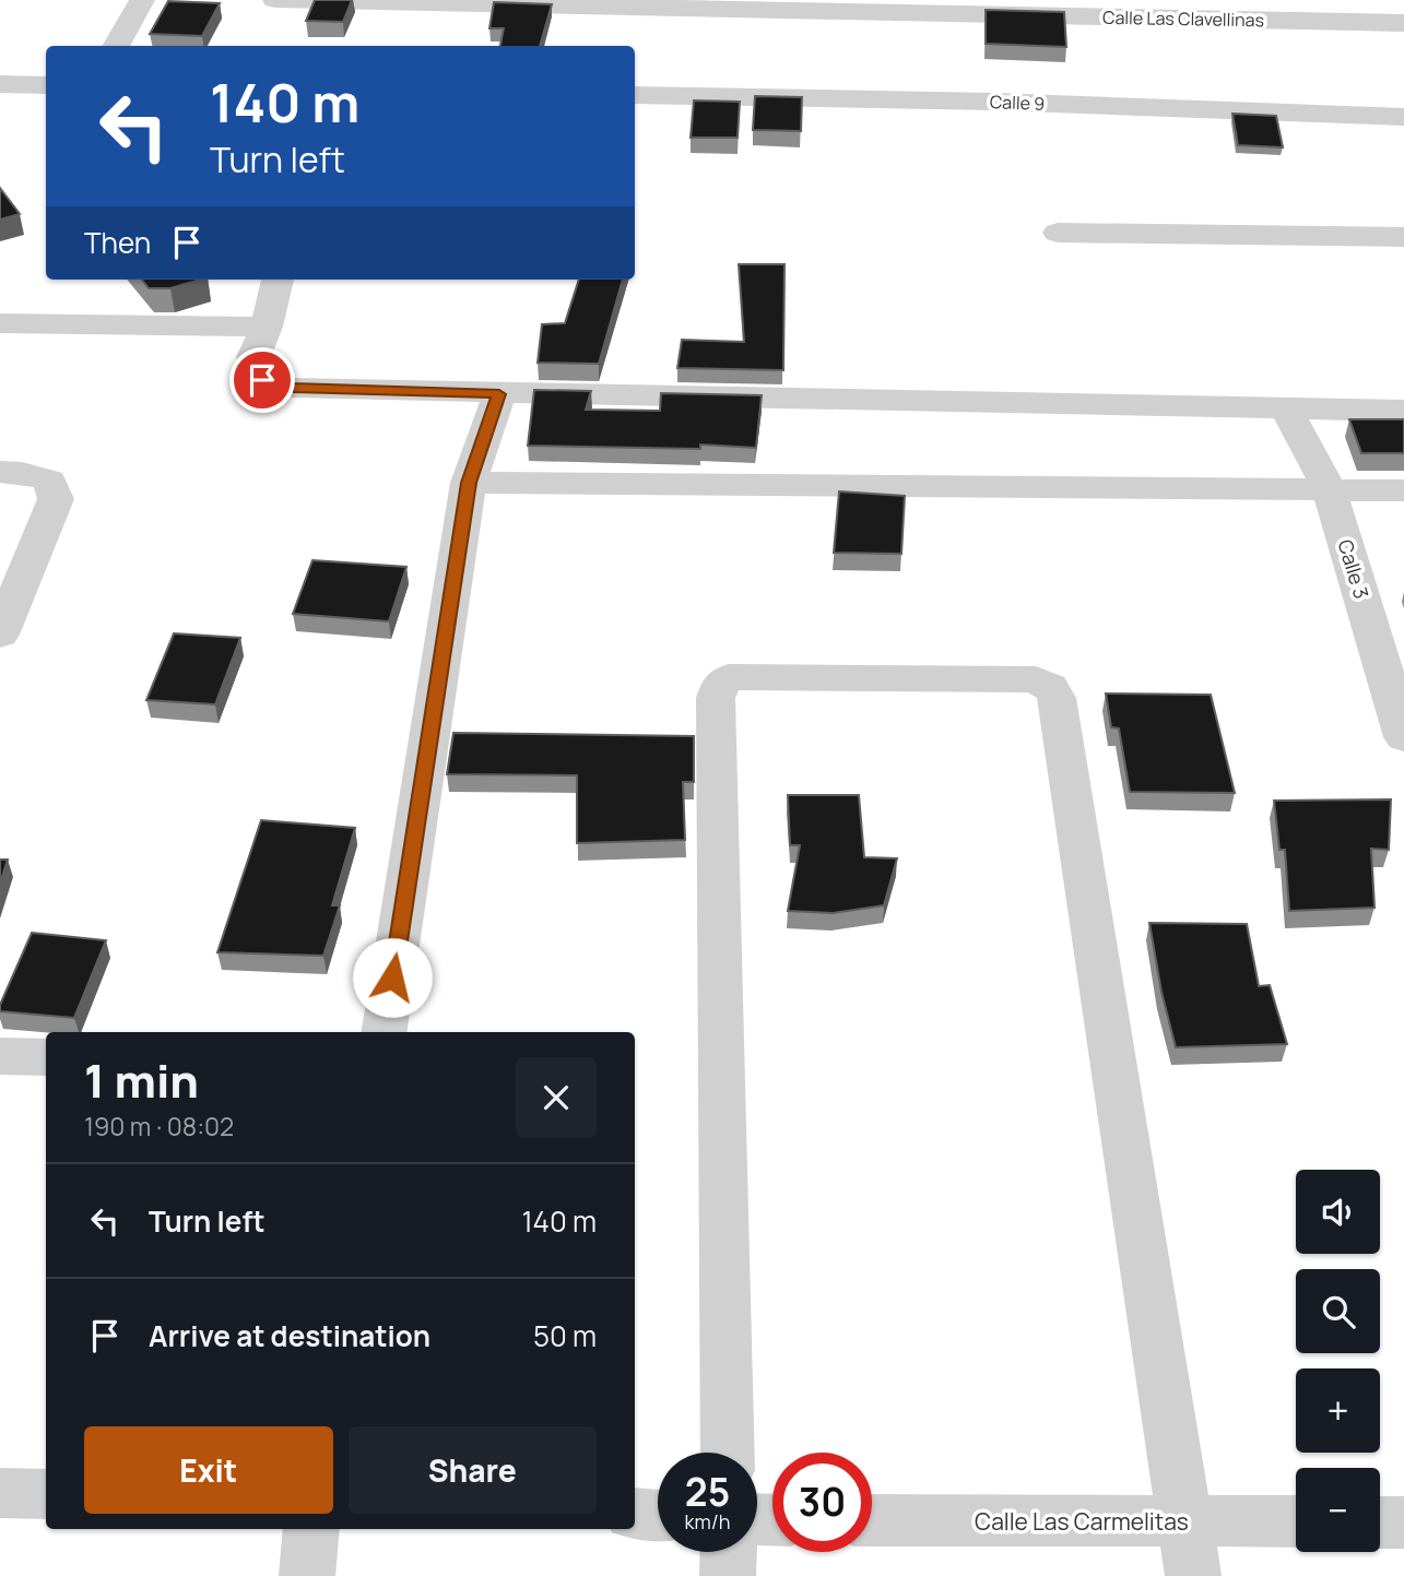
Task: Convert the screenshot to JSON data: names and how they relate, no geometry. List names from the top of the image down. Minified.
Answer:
{"streets":{"street":["Calle Las Clavellinas","Calle 9","Calle 3","Calle Las Carmelitas"]},"page":{"turn":["140 m","Turn left"],"then":"Then","heading":["1 min","190 m · 08:02"],"list":[{"name":"Turn left","value":"140 m"},{"name":"Arrive at destination","value":"50 m"}],"map_buttons":["+","−"],"buttons":["Exit","Share"],"speed":"25 km/h","limit":"30"}}
